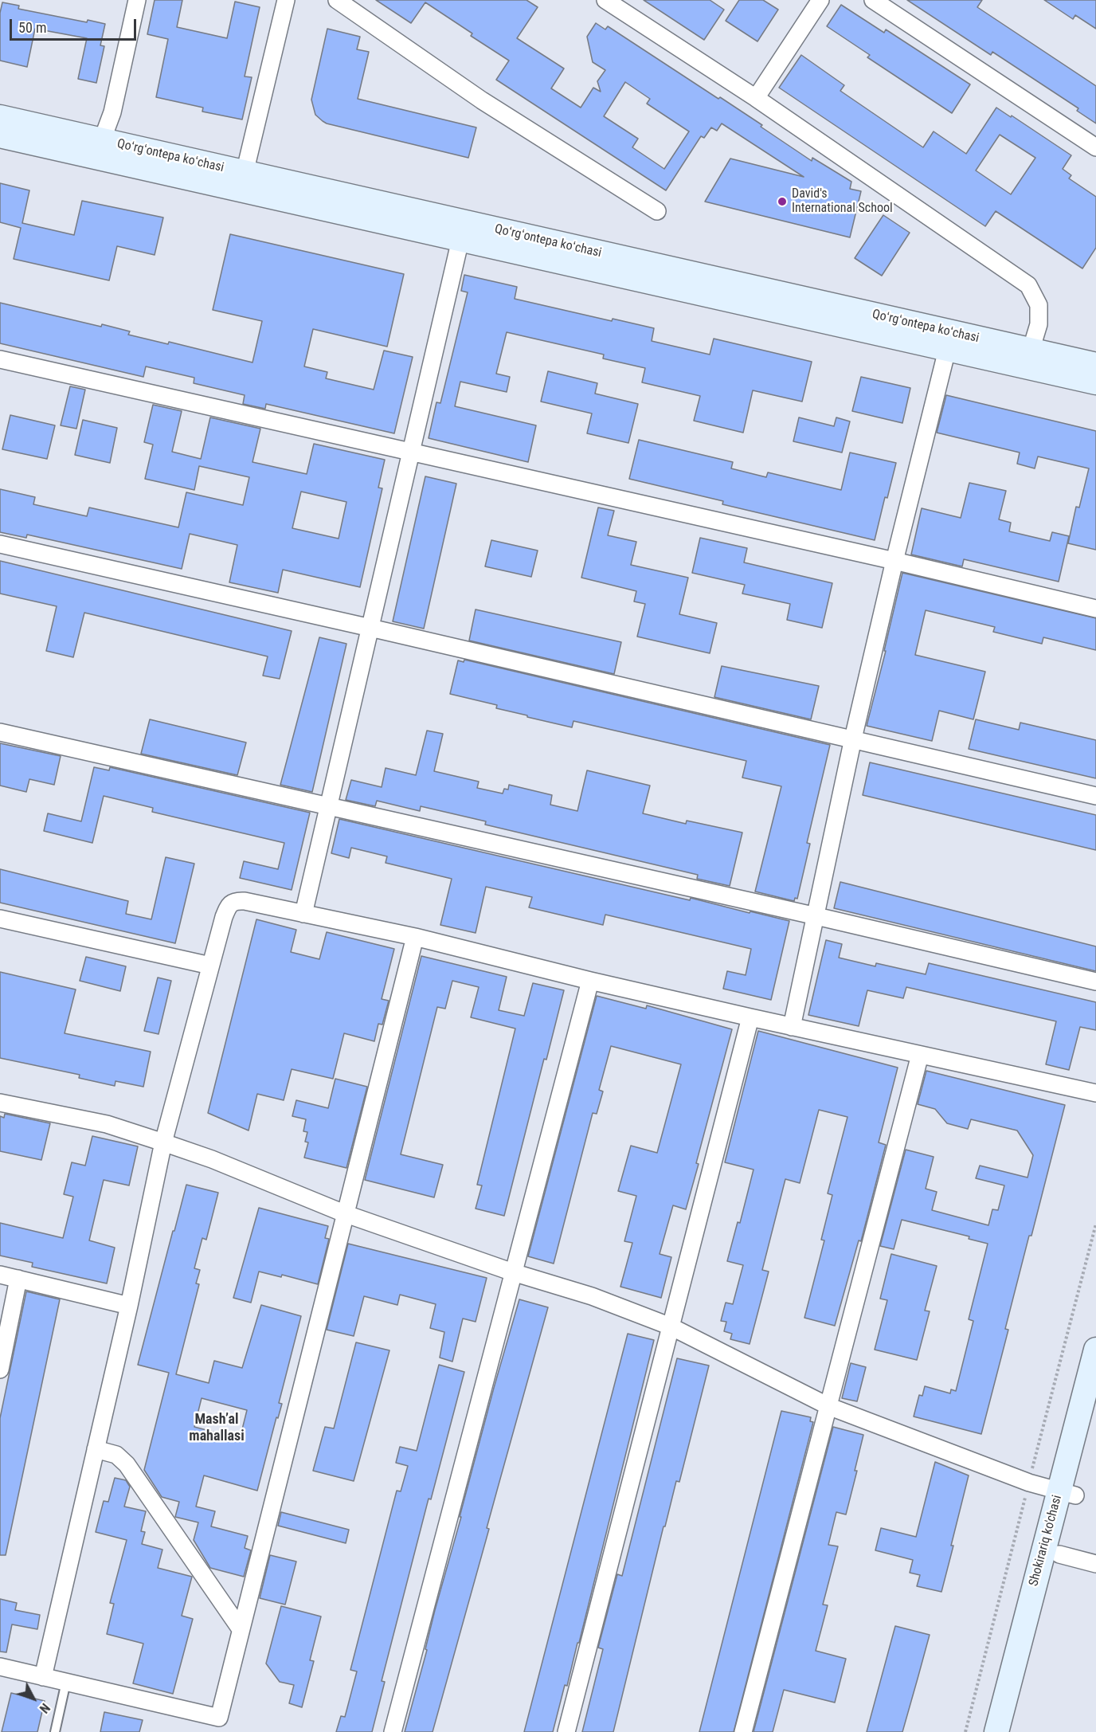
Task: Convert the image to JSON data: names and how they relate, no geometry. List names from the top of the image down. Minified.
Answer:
{"streets":{"main road":["Qoʻrgʻontepa koʻchasi","Shokirariq ko'chasi"]},"districts":["Mashʼal mahallasi"],"places":["David's International School"],"scale_bar":"50 m","north":"bottom right"}
